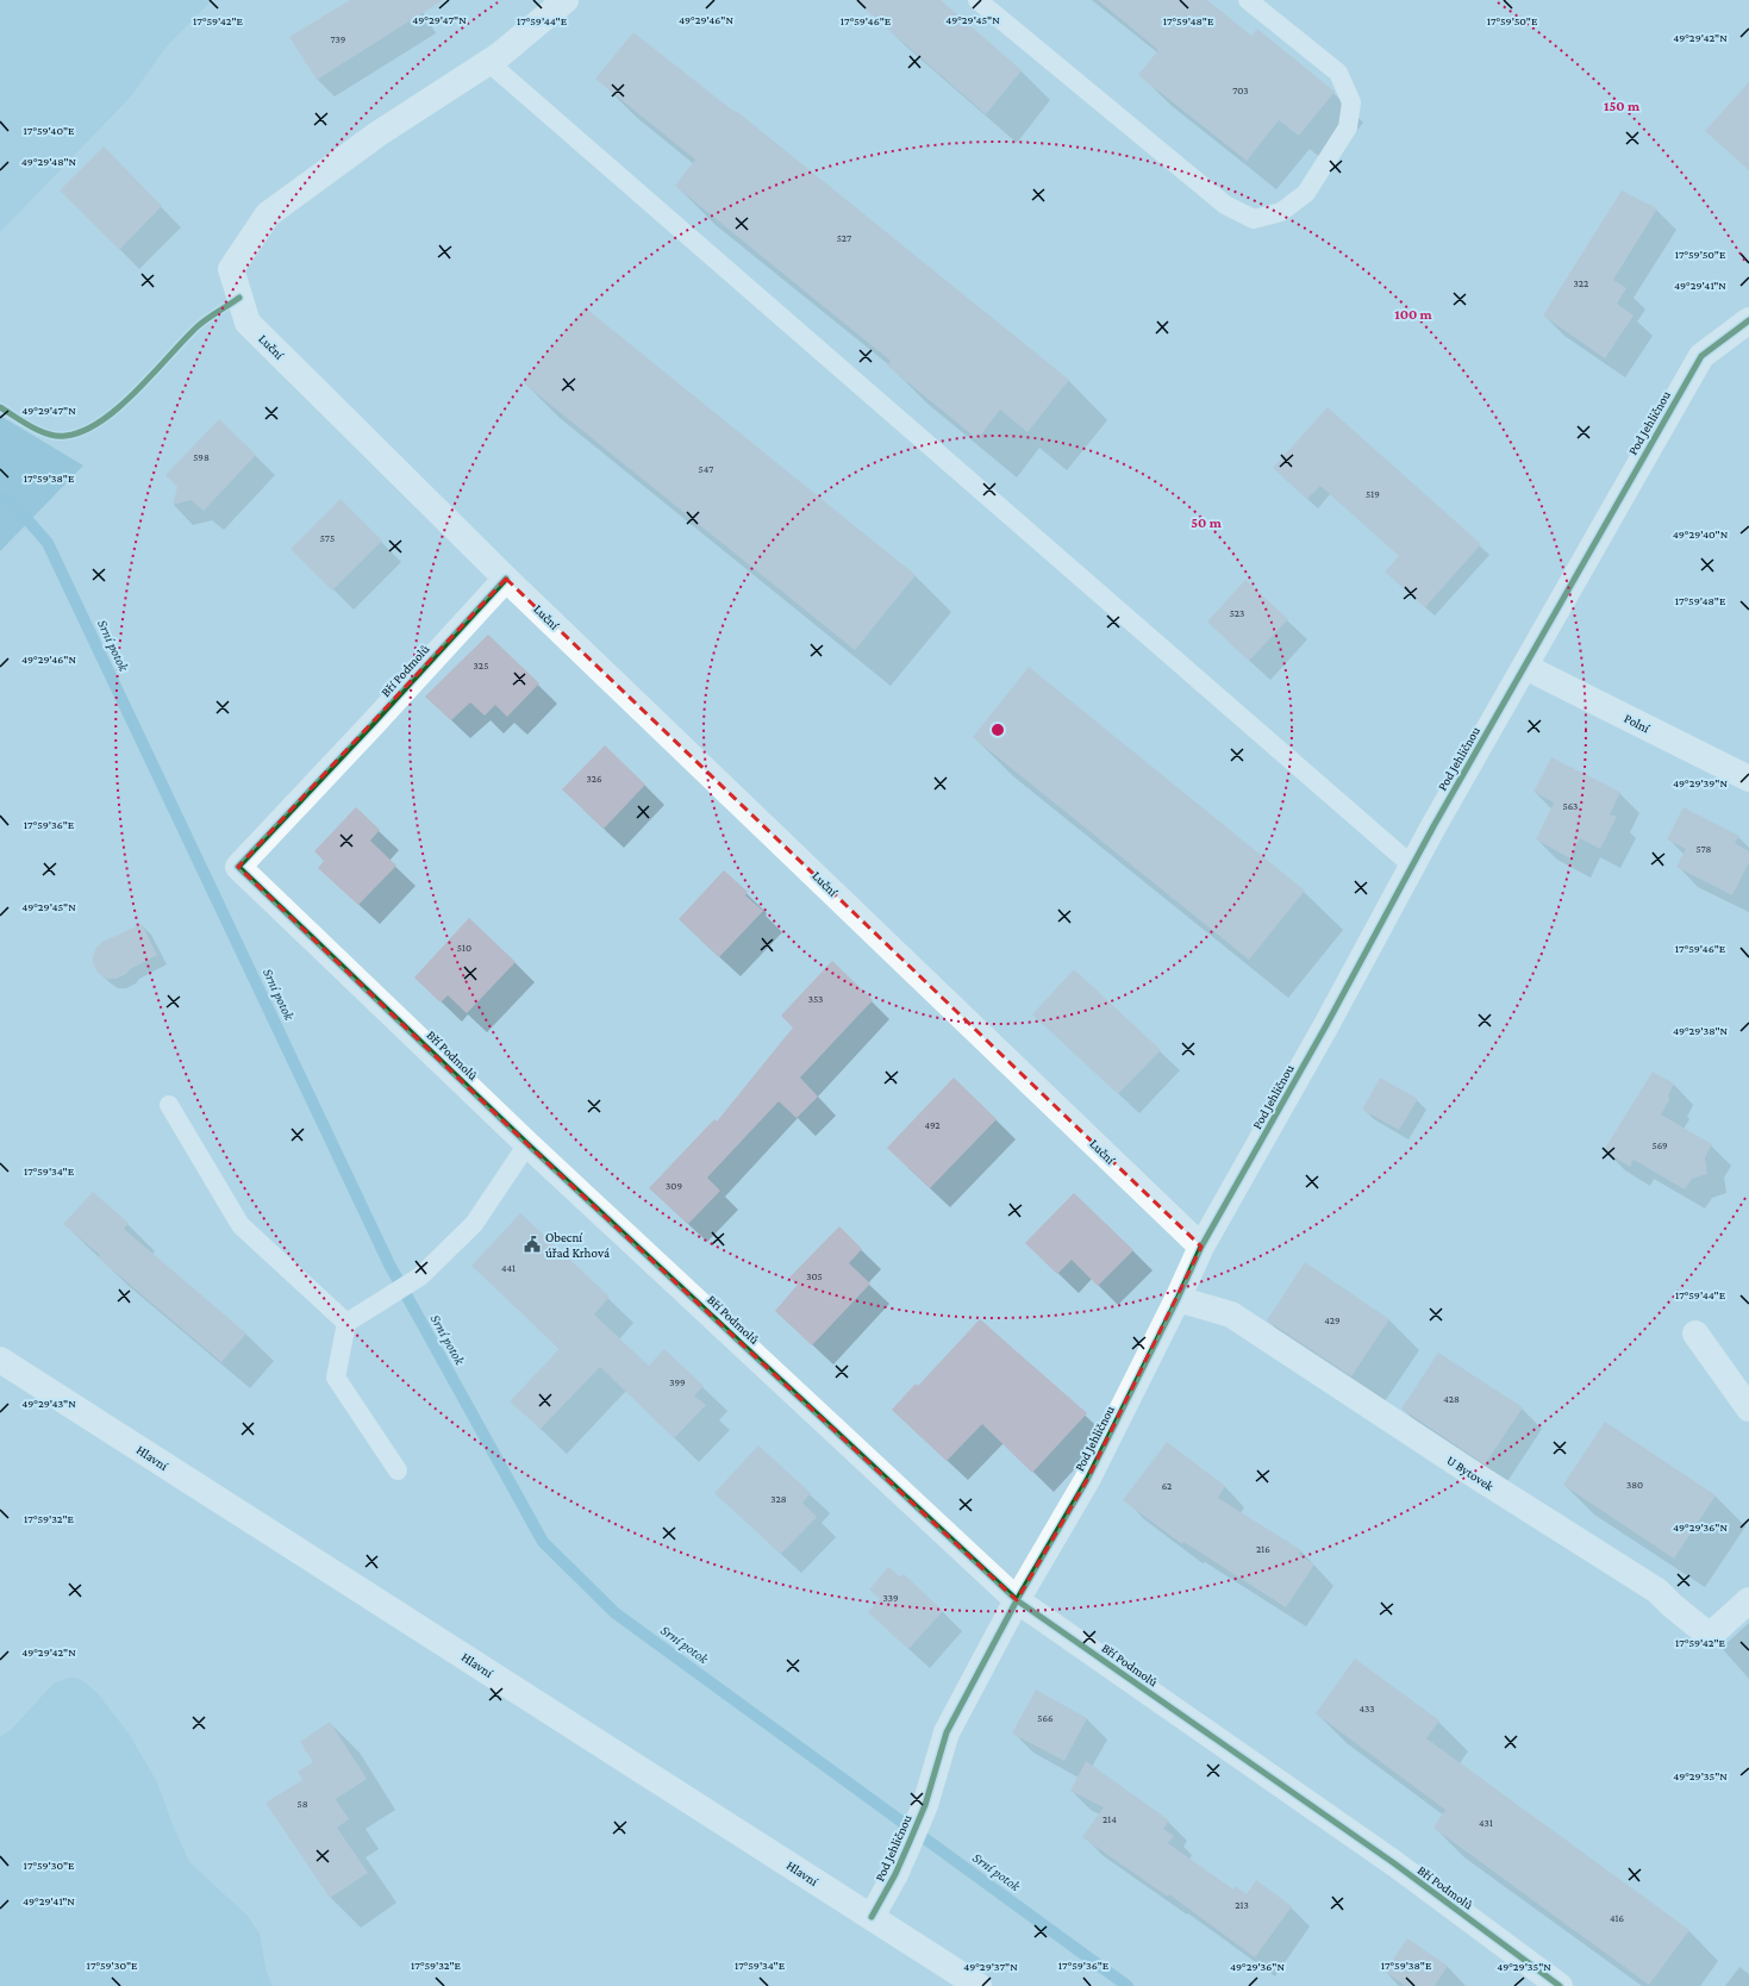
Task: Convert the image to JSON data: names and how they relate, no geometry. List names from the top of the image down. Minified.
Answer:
{"streets":{"street":["Luční","Pod Jehličnou","Bří Podmolů","Polní","Hlavní","U Bytovek"]},"crossings":[["Luční","Pod Jehličnou"],["Luční","Bří Podmolů"],["Pod Jehličnou","Bří Podmolů"],["Pod Jehličnou","Polní"],["Pod Jehličnou","Hlavní"],["Pod Jehličnou","U Bytovek"]],"water":["Srní potok"],"places":{"public building":["Obecní úřad Krhová"]},"house_numbers":["739","703","527","322","598","547","519","575","523","325","326","563","578","510","353","492","569","309","441","305","429","399","428","380","62","328","216","339","433","566","58","214","431","213","416"],"coordinates":["49°29'47\"N","49°29'46\"N","49°29'45\"N","17°59'42\"E","17°59'44\"E","17°59'46\"E","17°59'48\"E","17°59'50\"E","49°29'42\"N","17°59'40\"E","49°29'48\"N","49°29'41\"N","17°59'38\"E","49°29'40\"N","49°29'39\"N","17°59'36\"E","49°29'38\"N","17°59'34\"E","49°29'43\"N","17°59'32\"E","49°29'36\"N","49°29'35\"N","17°59'30\"E","49°29'37\"N"],"rings":["150 m","100 m","50 m"]}
